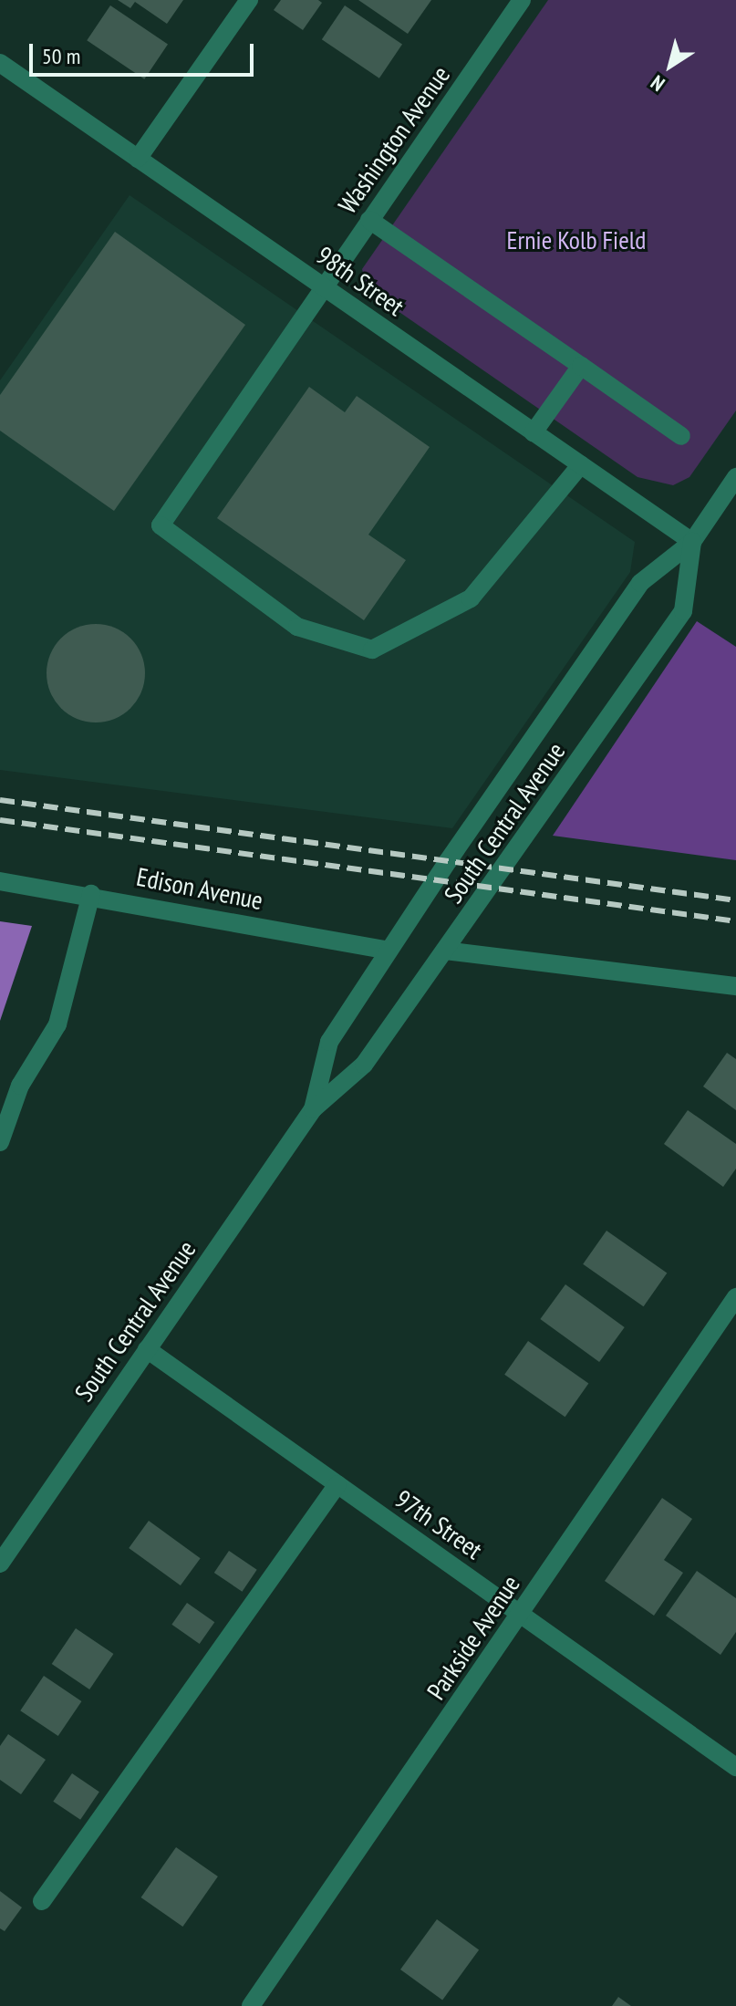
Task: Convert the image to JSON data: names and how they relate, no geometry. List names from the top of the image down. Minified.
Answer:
{"streets":{"street":["Washington Avenue","98th Street","South Central Avenue","Edison Avenue","97th Street","Parkside Avenue"]},"crossings":[["Washington Avenue","98th Street"],["98th Street","South Central Avenue"],["South Central Avenue","Edison Avenue"],["South Central Avenue","97th Street"],["97th Street","Parkside Avenue"]],"parks":["Ernie Kolb Field"],"scale_bar":"50 m","north":"bottom left"}
